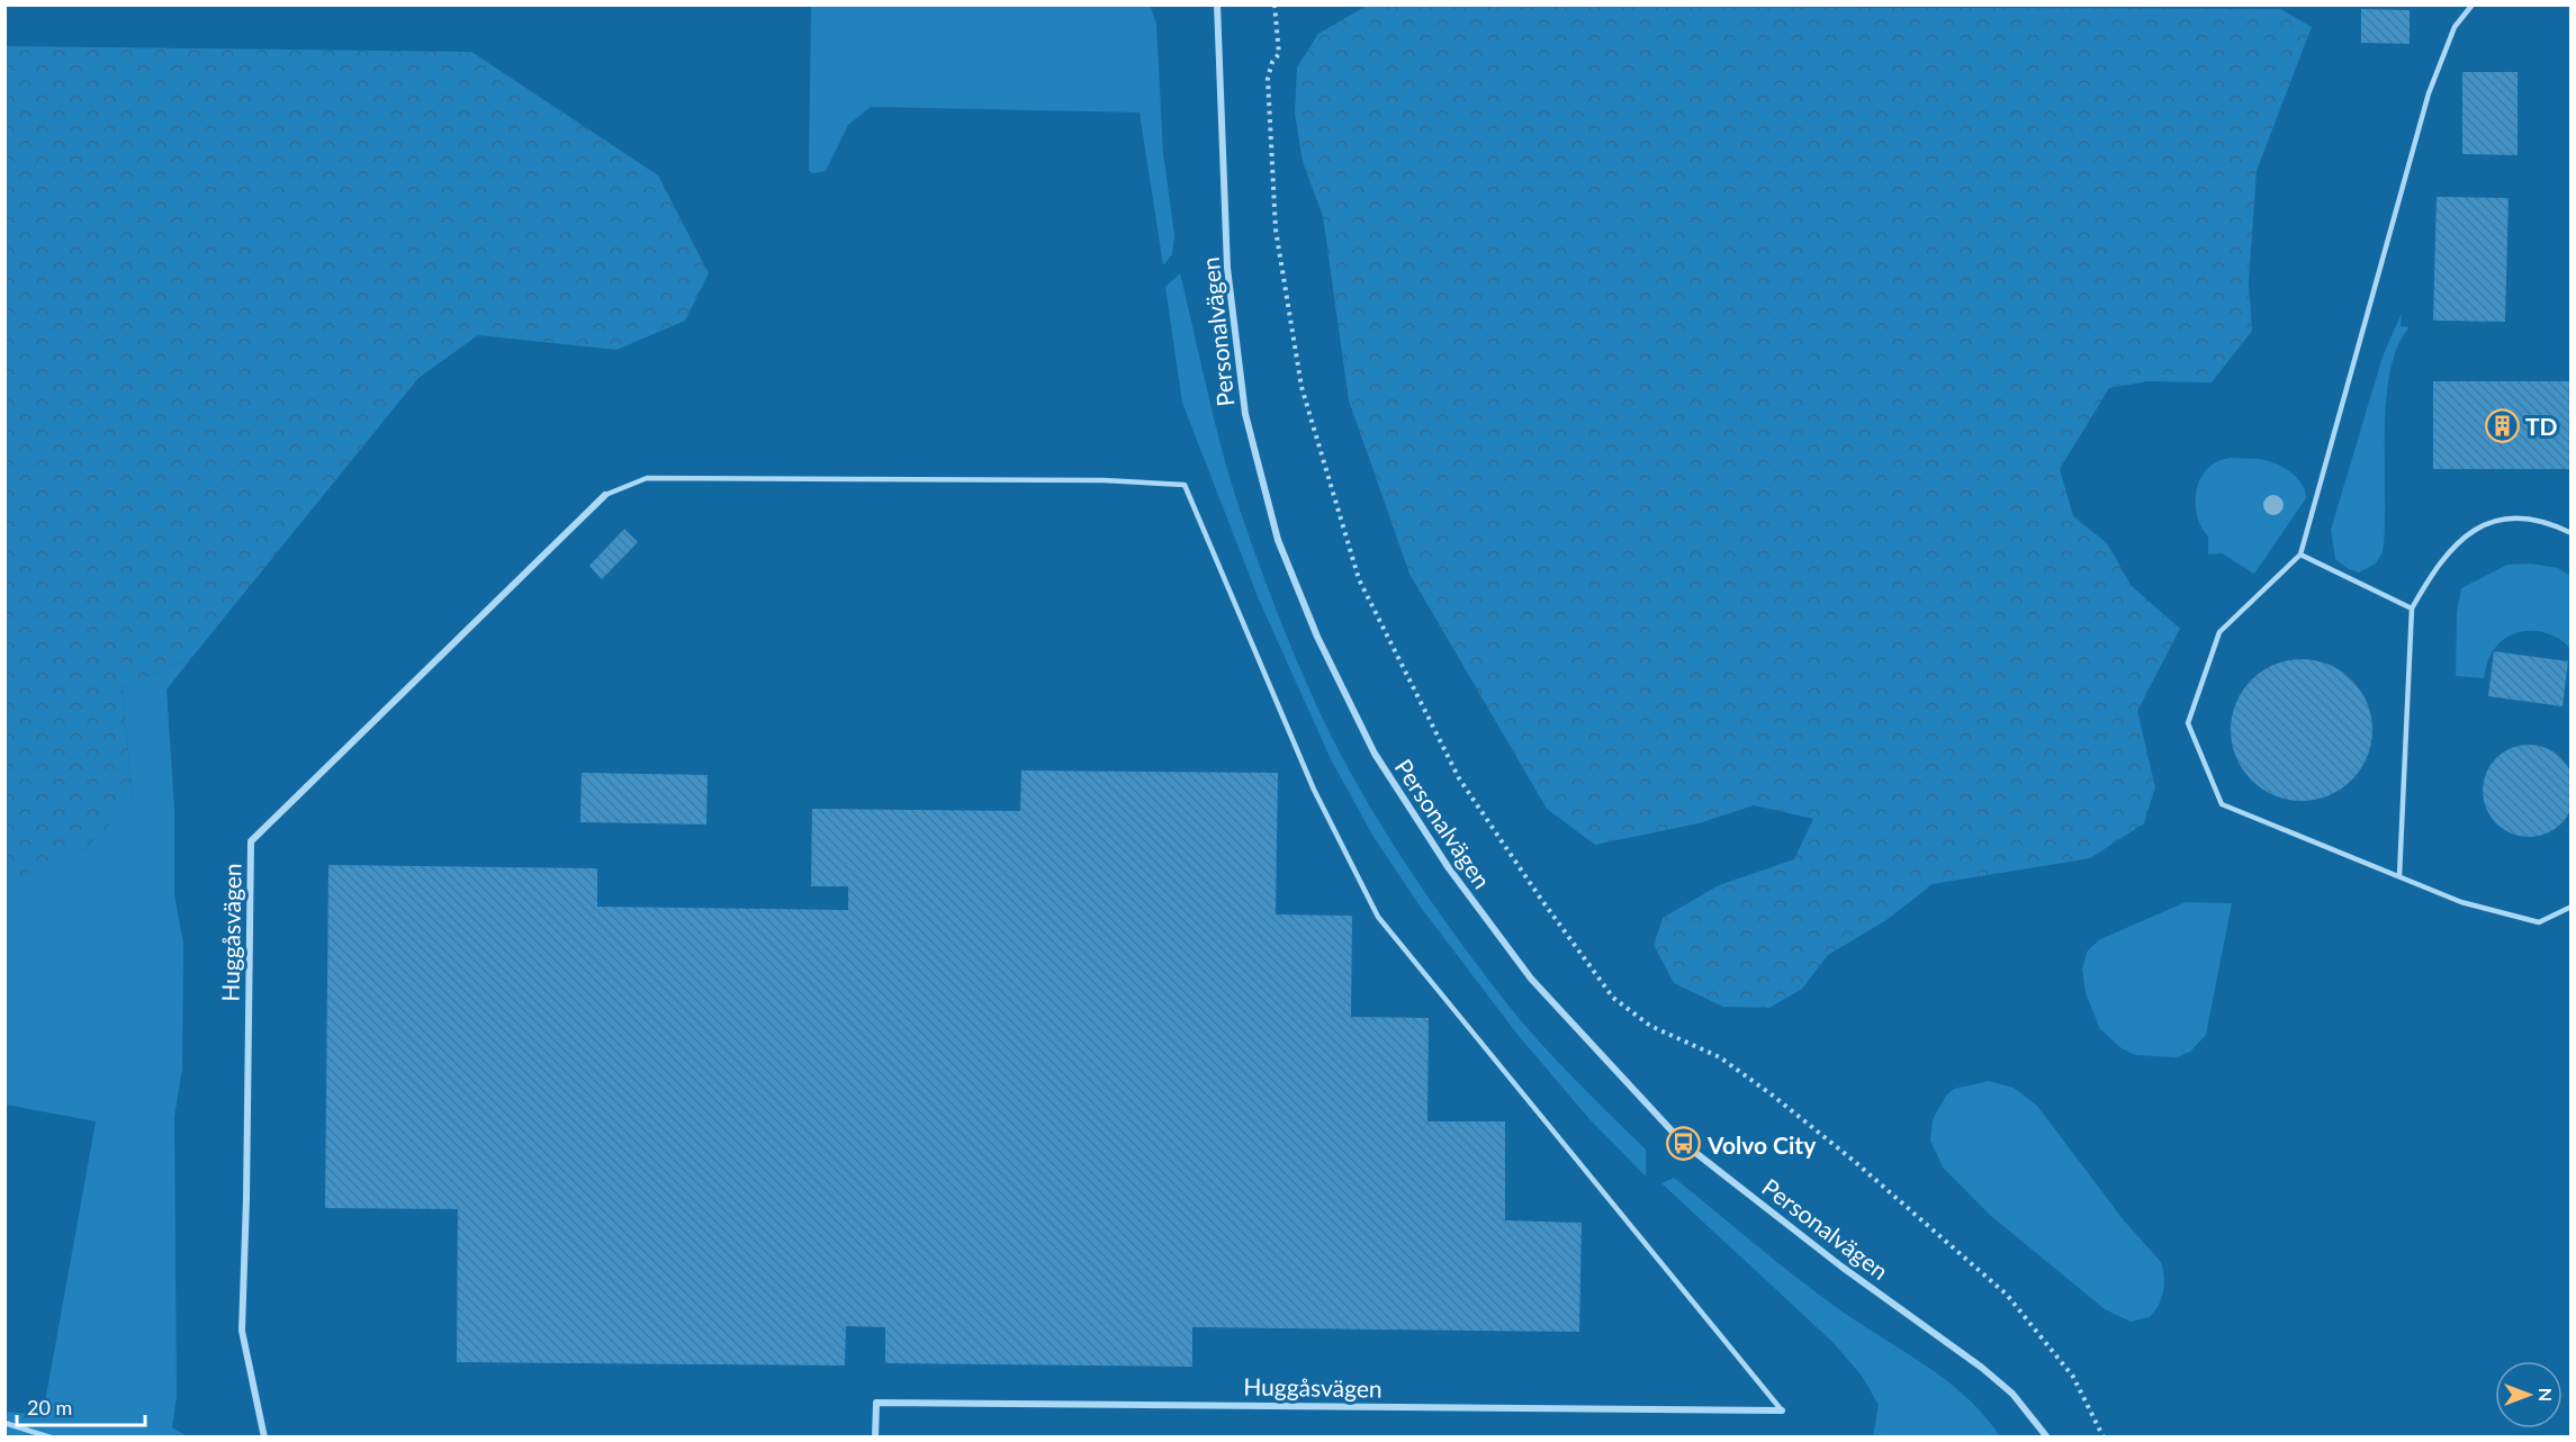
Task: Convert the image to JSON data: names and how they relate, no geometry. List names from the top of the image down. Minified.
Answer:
{"streets":{"street":["Personalvägen","Huggåsvägen"]},"places":{"building":["TD"],"bus stop":["Volvo City"]},"scale_bar":"20 m","north":"right"}
